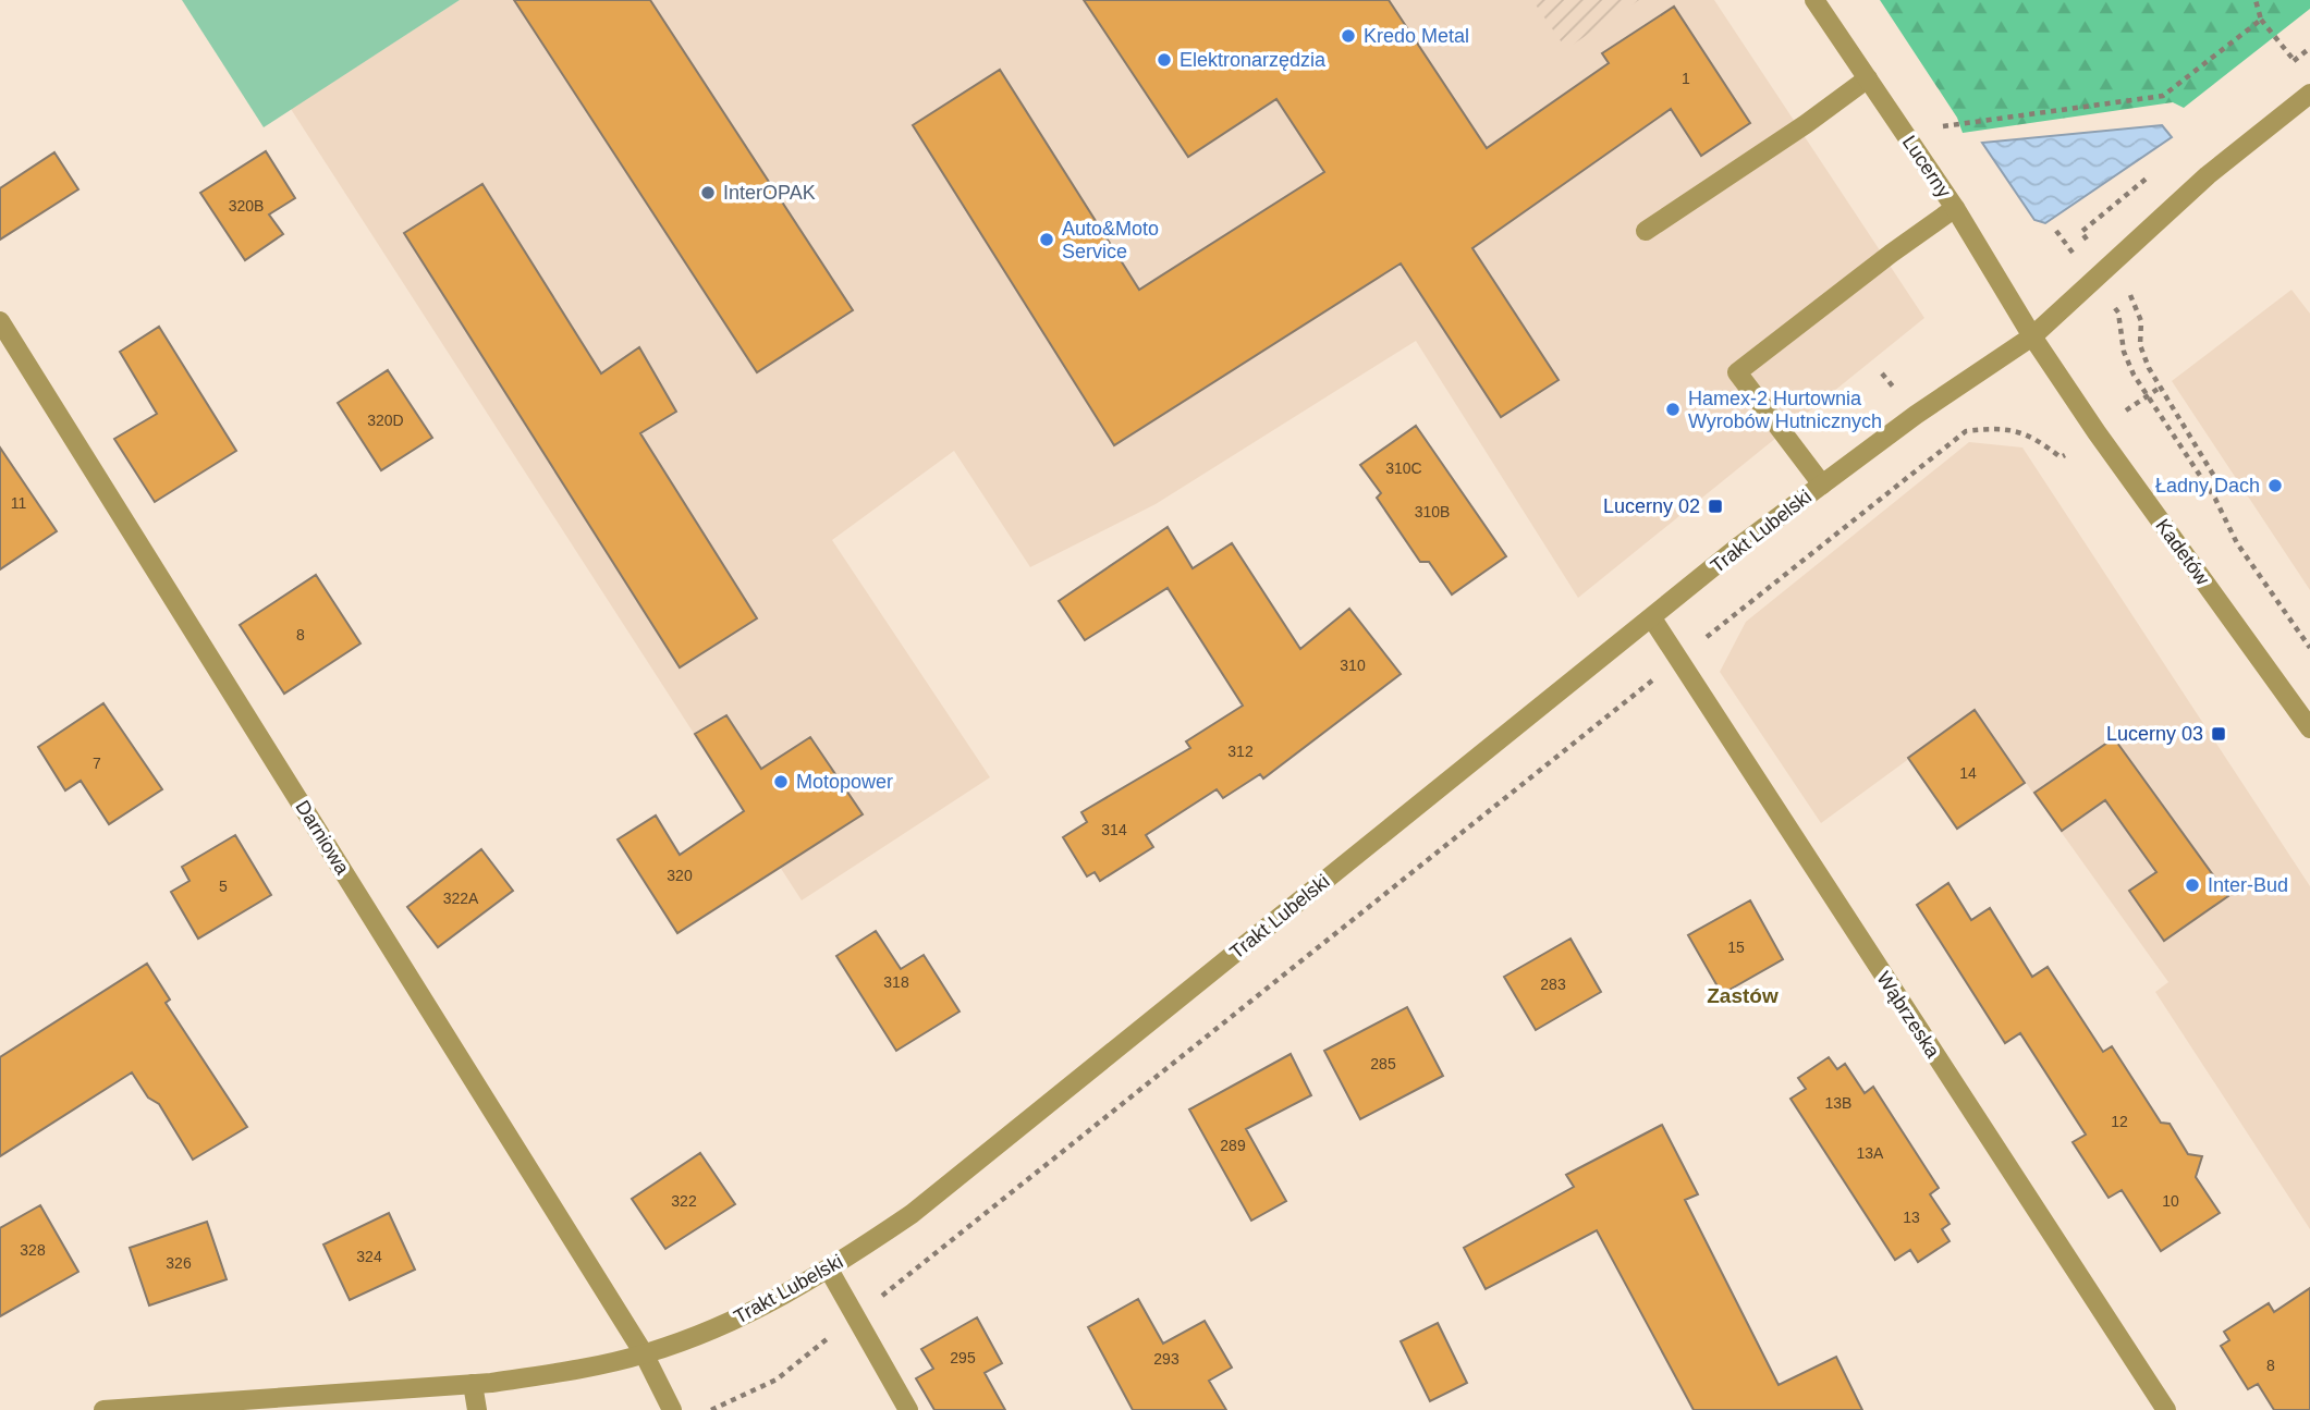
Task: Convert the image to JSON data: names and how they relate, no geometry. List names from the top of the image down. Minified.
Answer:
{"streets":{"street":["Lucerny","Trakt Lubelski","Kadetów","Darniowa","Wąbrzeska"]},"crossings":[["Lucerny","Trakt Lubelski"],["Lucerny","Kadetów"],["Trakt Lubelski","Kadetów"],["Trakt Lubelski","Darniowa"],["Trakt Lubelski","Wąbrzeska"]],"districts":["Zastów"],"places":{"other":["Kredo Metal","Elektronarzędzia","InterOPAK","Auto&Moto Service","Hamex-2 Hurtownia Wyrobów Hutnicznych","Ładny Dach","Motopower","Inter-Bud"],"transit":["Lucerny 02","Lucerny 03"]},"house_numbers":["1","320B","320D","310C","11","310B","8","310","312","7","14","314","320","5","322A","15","318","283","285","13B","12","289","13A","322","10","13","328","324","326","295","293","8"]}
